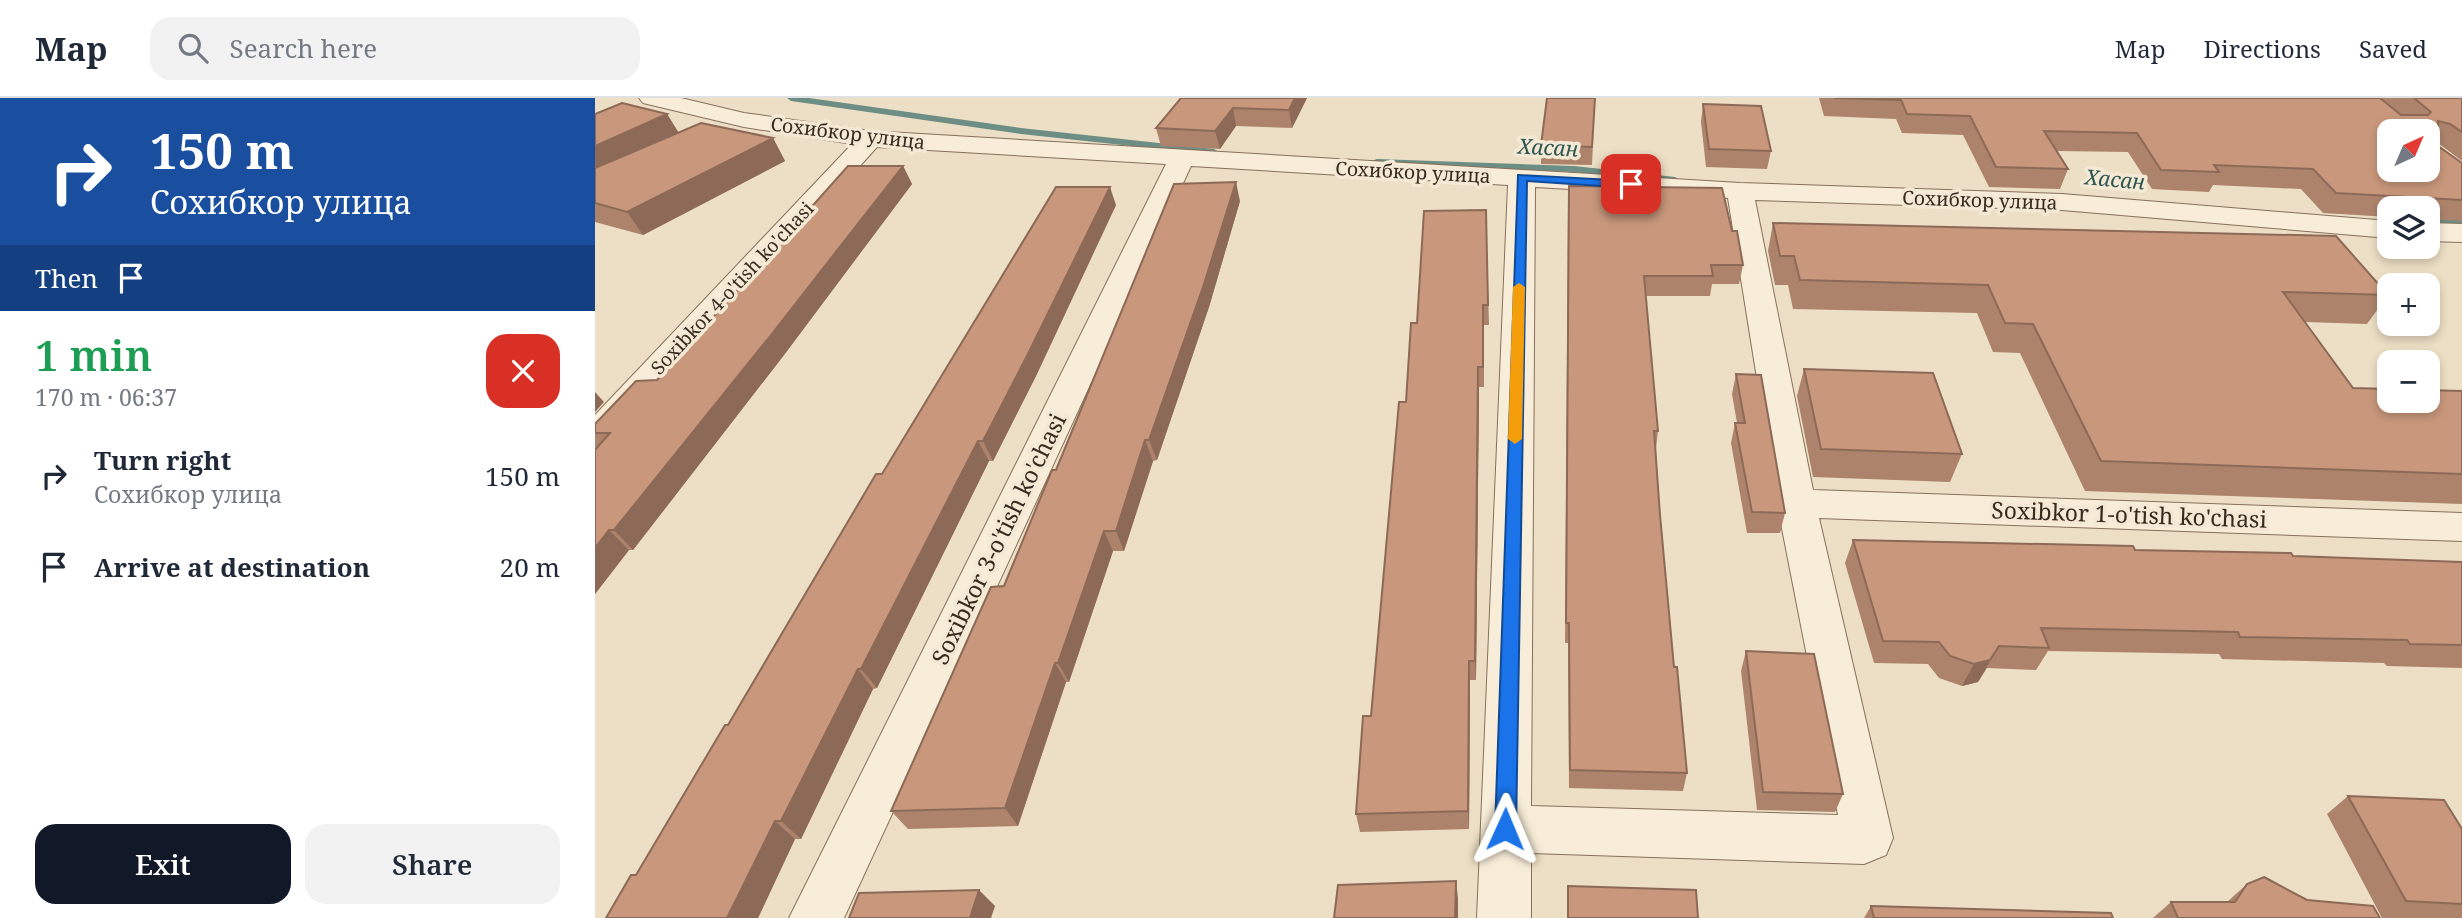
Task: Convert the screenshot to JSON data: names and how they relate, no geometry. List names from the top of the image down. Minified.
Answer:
{"streets":{"street":["Сохибкор улица","Soxibkor 4-o'tish ko'chasi","Soxibkor 1-o'tish ko'chasi","Soxibkor 3-o'tish ko'chasi"]},"crossings":[["Сохибкор улица","Soxibkor 4-o'tish ko'chasi"],["Сохибкор улица","Soxibkor 3-o'tish ko'chasi"]],"water":["Хасан"],"north":"top right","page":{"header":"Map","search":"Search here","nav":["Map","Directions","Saved"],"turn":["150 m","Сохибкор улица"],"map_buttons":["+","−"],"then":"Then","heading":["1 min","170 m · 06:37"],"list":[{"name":"Turn right","note":"Сохибкор улица","value":"150 m"},{"name":"Arrive at destination","value":"20 m"}],"buttons":["Exit","Share"]}}
